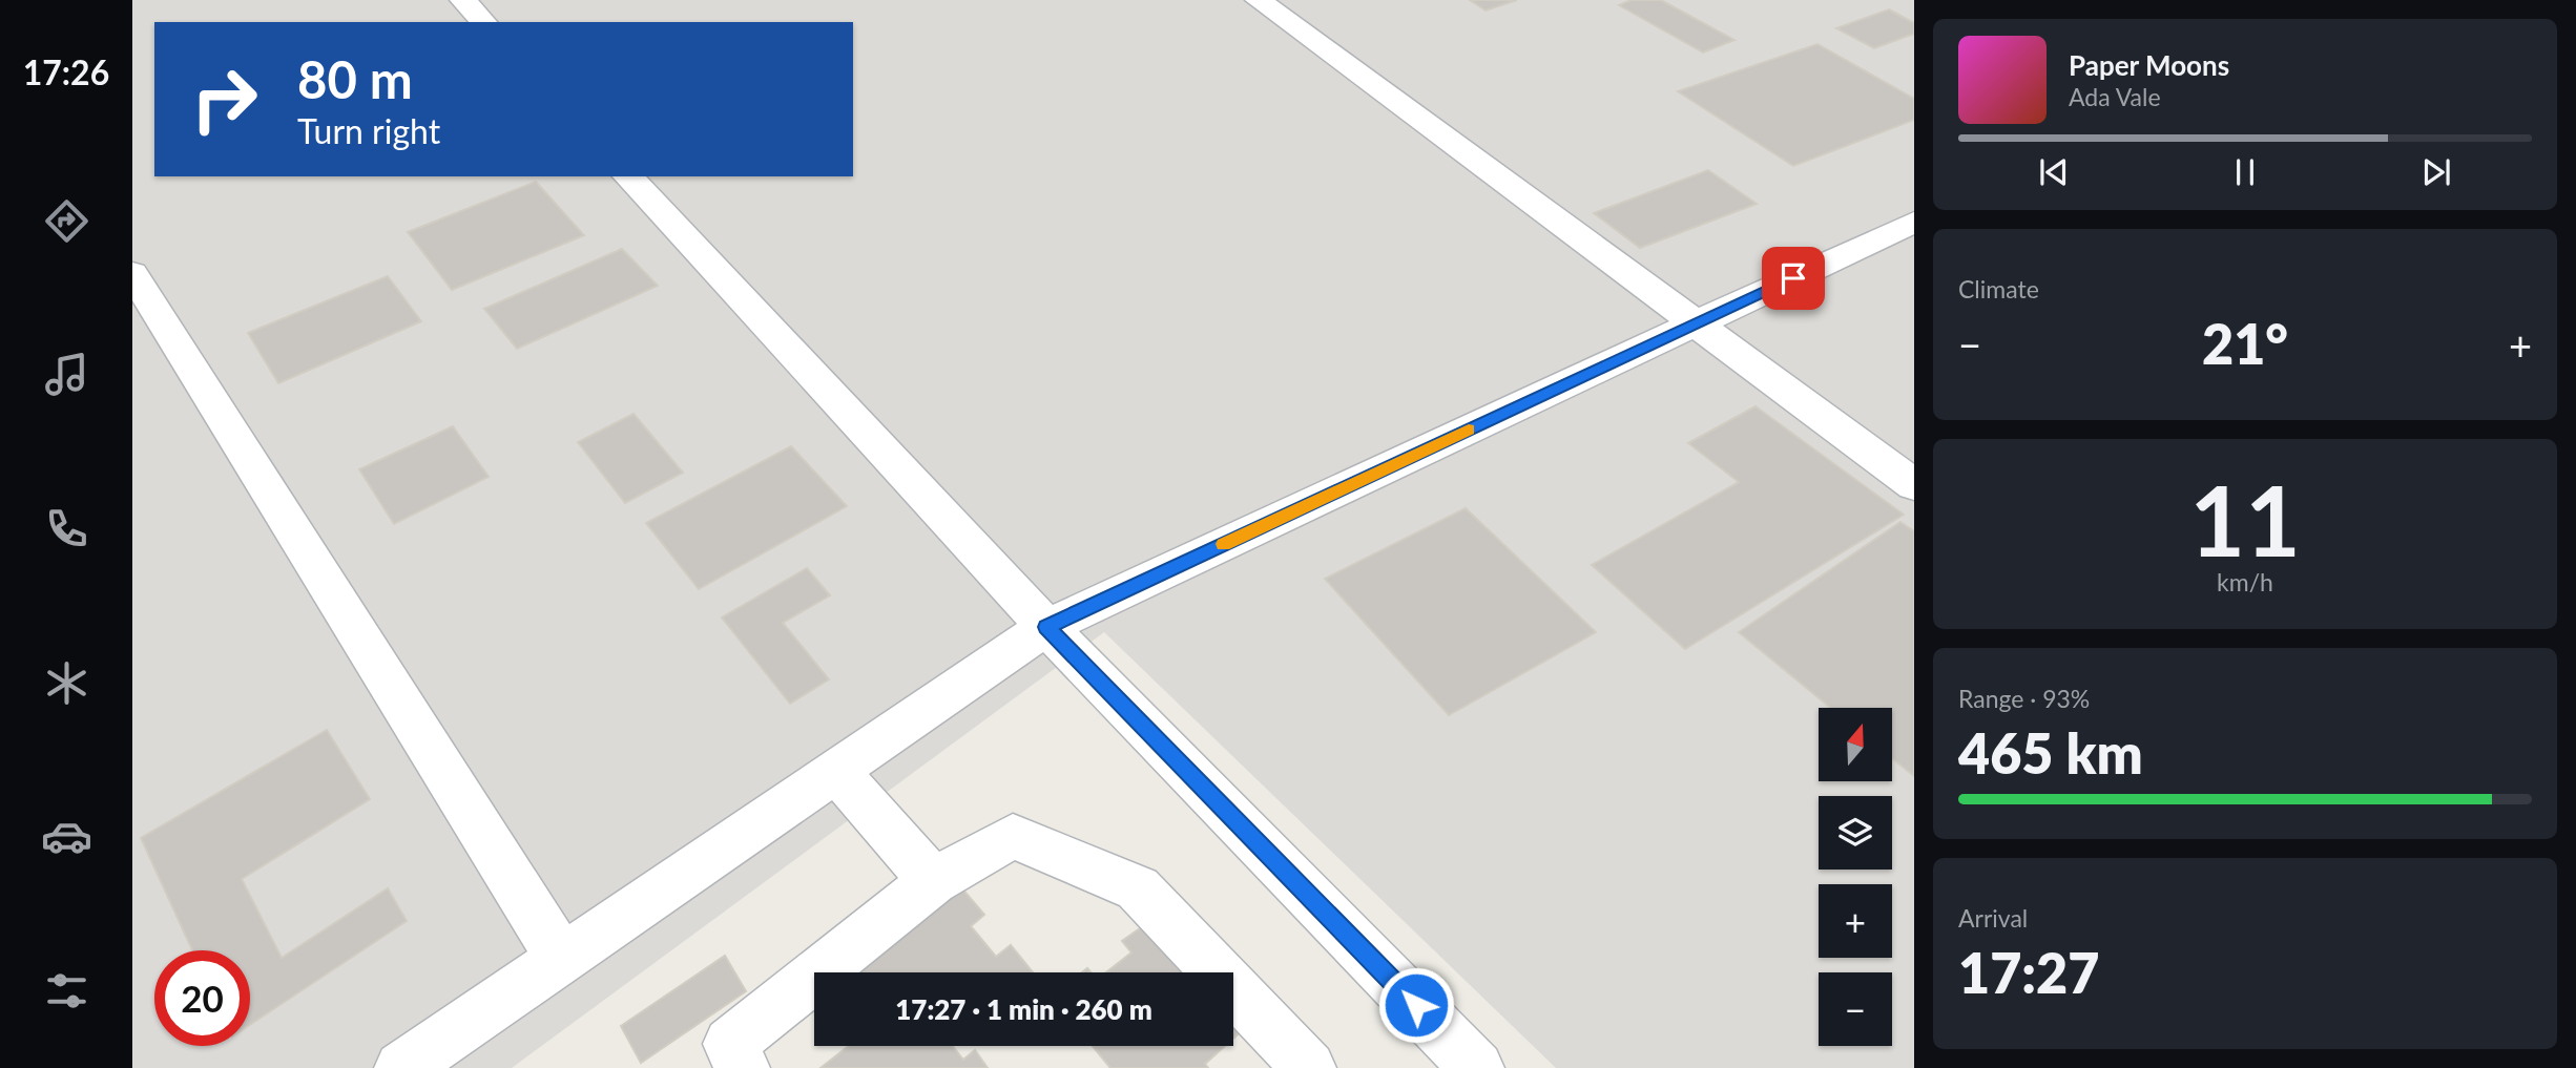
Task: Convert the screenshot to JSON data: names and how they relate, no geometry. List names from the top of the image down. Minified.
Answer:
{"north":"top","page":{"tabs":"17:26","turn":["80 m","Turn right"],"song":["Paper Moons","Ada Vale"],"tile":["Climate",["11","km/h"],["Range · 93%","465 km"],["Arrival","17:27"]],"heat":["−","21°","+"],"map_buttons":["+","−"],"limit":"20","trip":"17:27 · 1 min · 260 m"}}
